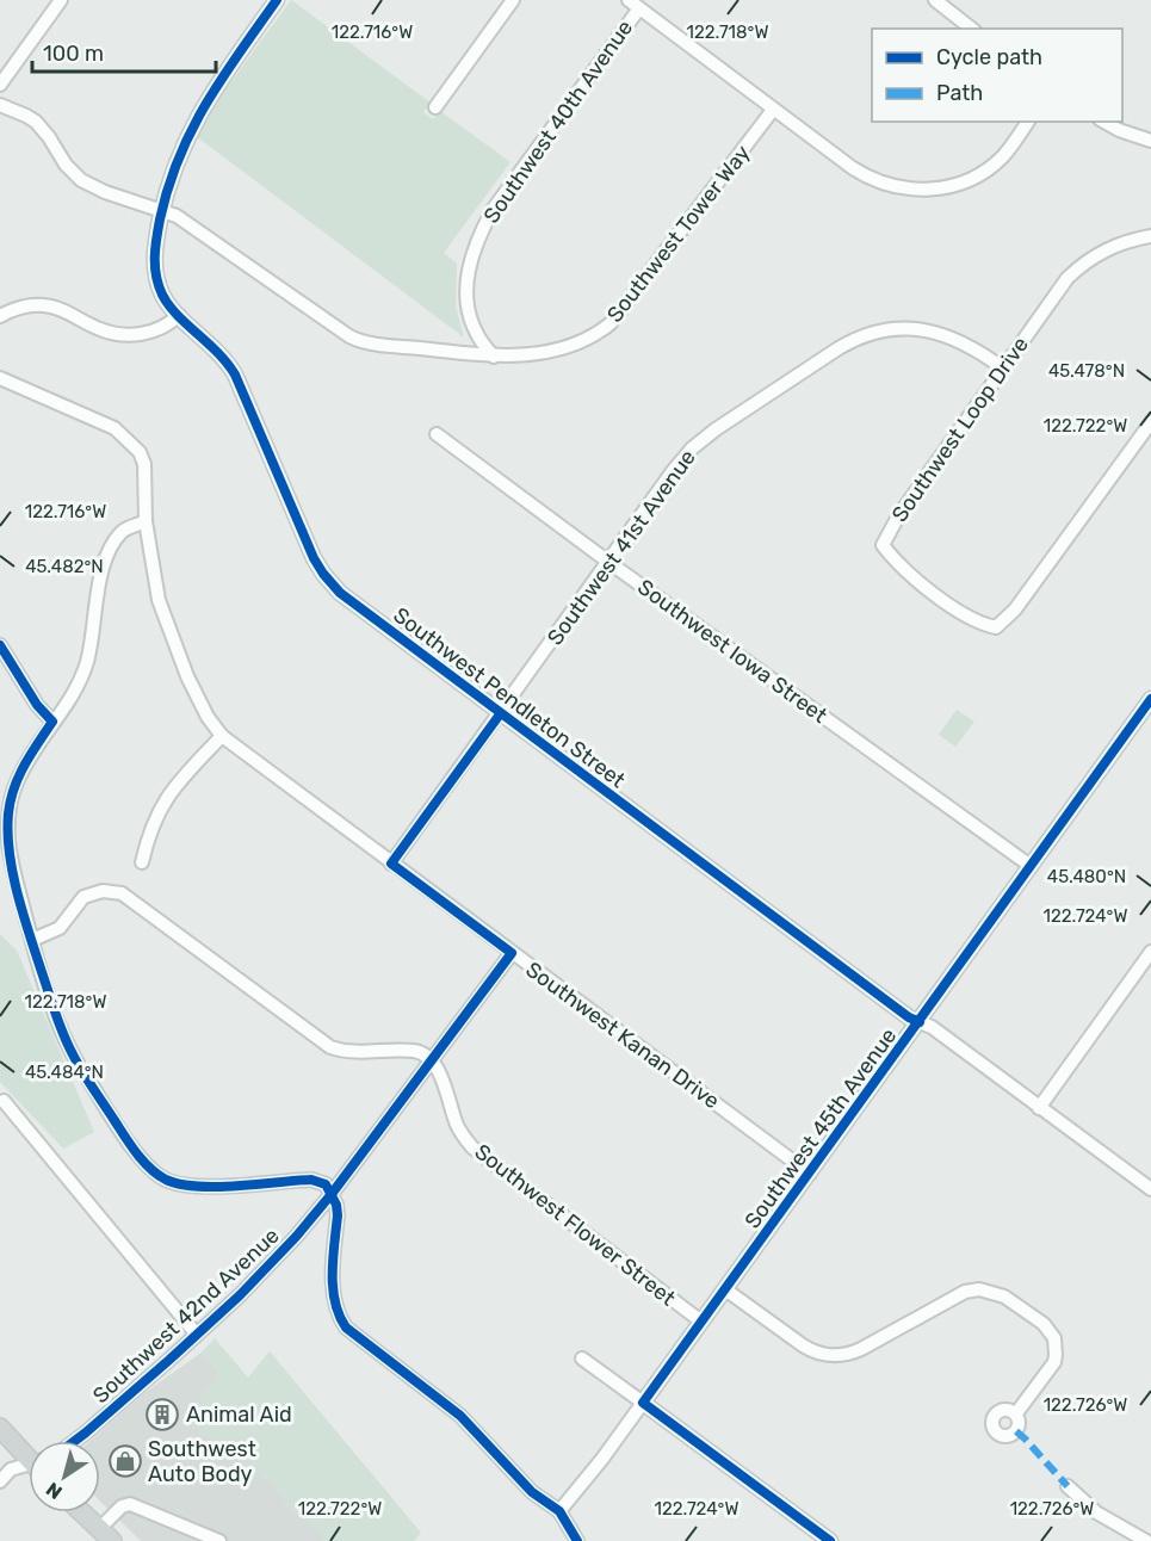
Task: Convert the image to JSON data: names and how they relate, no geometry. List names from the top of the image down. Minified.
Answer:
{"streets":{"street":["Southwest 40th Avenue","Southwest Tower Way","Southwest Loop Drive","Southwest 41st Avenue","Southwest Iowa Street","Southwest Pendleton Street","Southwest Kanan Drive","Southwest 45th Avenue","Southwest Flower Street","Southwest 42nd Avenue"]},"crossings":[["Southwest 40th Avenue","Southwest Tower Way"],["Southwest Tower Way","Southwest Pendleton Street"],["Southwest Loop Drive","Southwest 41st Avenue"],["Southwest 41st Avenue","Southwest Iowa Street"],["Southwest 41st Avenue","Southwest Pendleton Street"],["Southwest 41st Avenue","Southwest Kanan Drive"],["Southwest Iowa Street","Southwest 45th Avenue"],["Southwest Pendleton Street","Southwest 45th Avenue"],["Southwest Kanan Drive","Southwest 45th Avenue"],["Southwest Kanan Drive","Southwest 42nd Avenue"],["Southwest 45th Avenue","Southwest Flower Street"],["Southwest Flower Street","Southwest 42nd Avenue"]],"places":{"building":["Animal Aid"],"shop":["Southwest Auto Body"]},"legend":["Cycle path","Path"],"scale_bar":"100 m","north":"bottom left","coordinates":["122.716°W","122.718°W","45.478°N","122.722°W","45.482°N","45.480°N","122.724°W","45.484°N","122.726°W"]}
